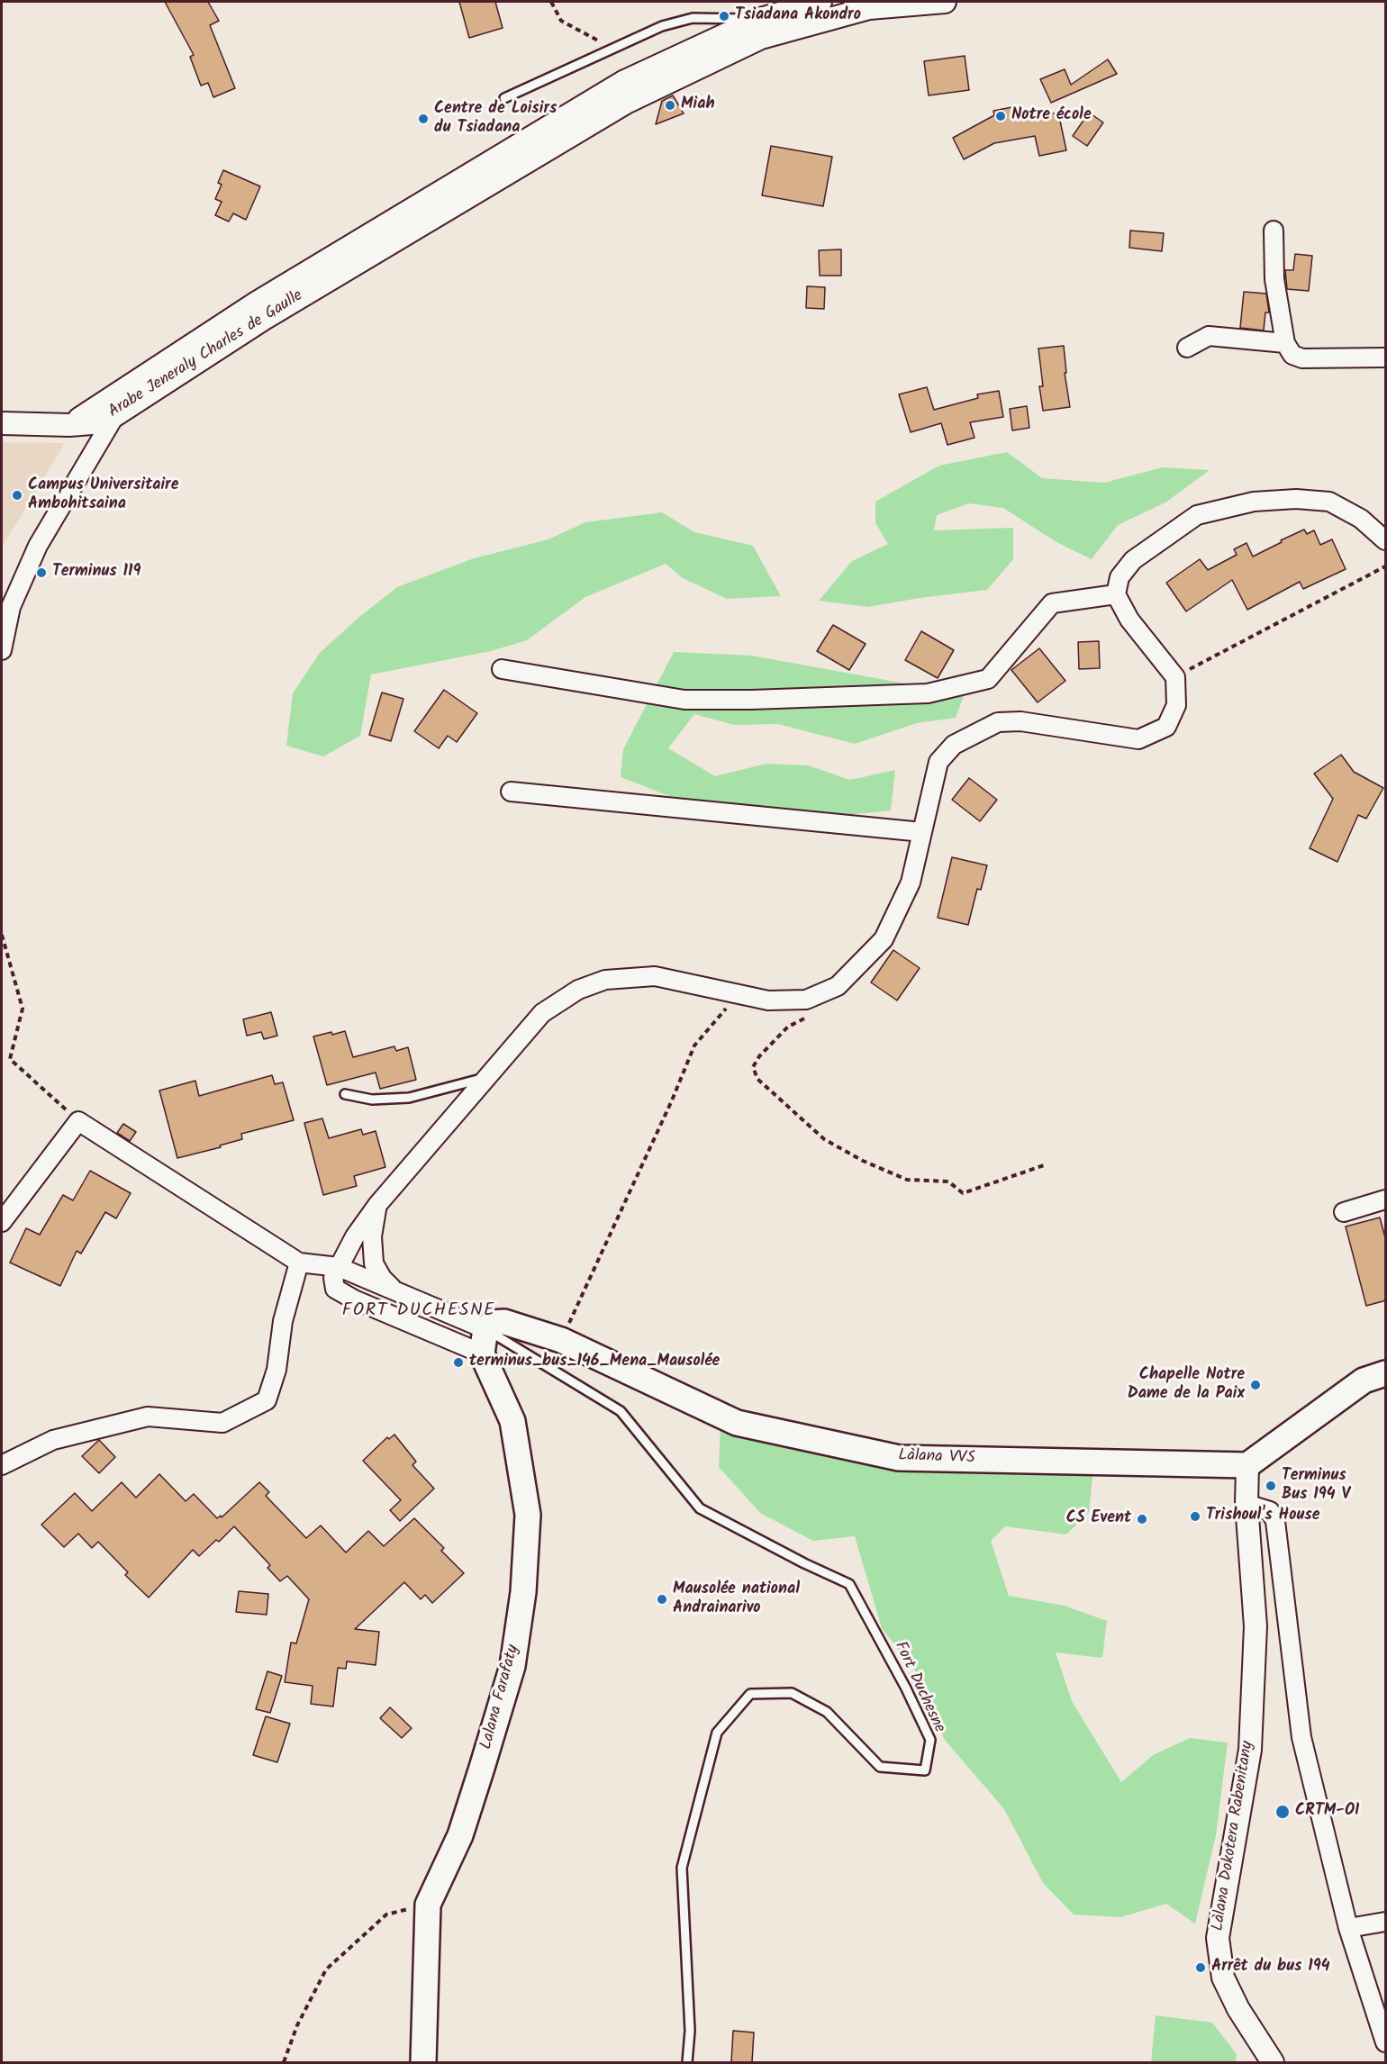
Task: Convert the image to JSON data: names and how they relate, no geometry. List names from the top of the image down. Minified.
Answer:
{"streets":{"main road":["Làlana VVS","Lalana Farafaty"],"street":["Arabe Jeneraly Charles de Gaulle","Làlana Dokotera Rabenitany"],"lane":["Fort Duchesne"]},"crossings":[["Làlana VVS","Fort Duchesne"],["Làlana VVS","Làlana Dokotera Rabenitany"]],"districts":["FORT DUCHESNE"],"places":["Tsiadana Akondro","Miah","Notre école","Centre de Loisirs du Tsiadana","Campus Universitaire Ambohitsaina","Terminus 119","terminus_bus_146_Mena_Mausolée","Chapelle Notre Dame de la Paix","Terminus Bus 194 V","Trishoul's House","CS Event","Mausolée national Andrainarivo","CRTM-OI","Arrêt du bus 194"]}
